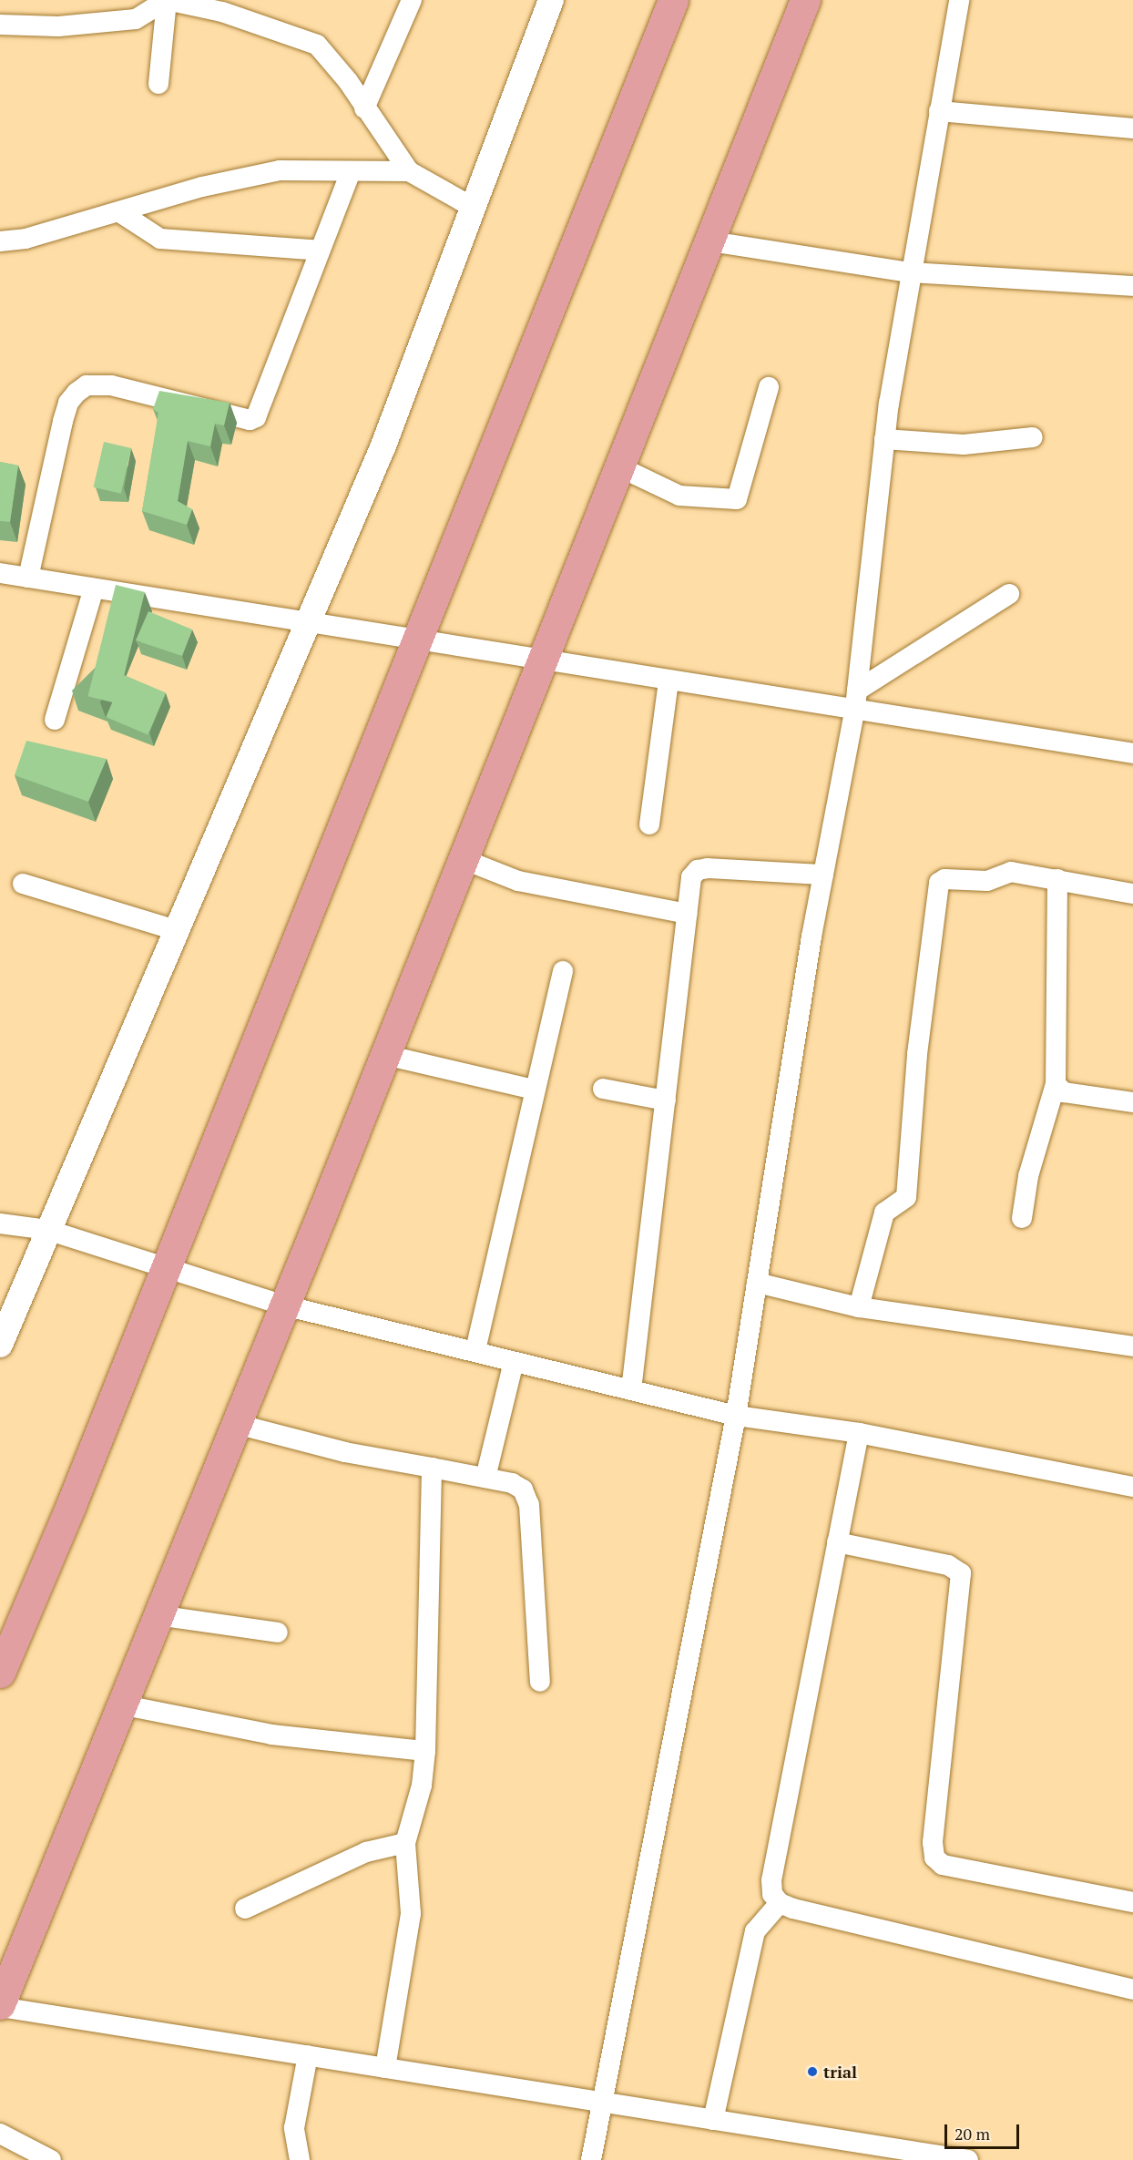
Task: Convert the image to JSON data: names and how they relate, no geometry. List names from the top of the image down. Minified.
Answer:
{"places":["trial"],"scale_bar":"20 m"}
